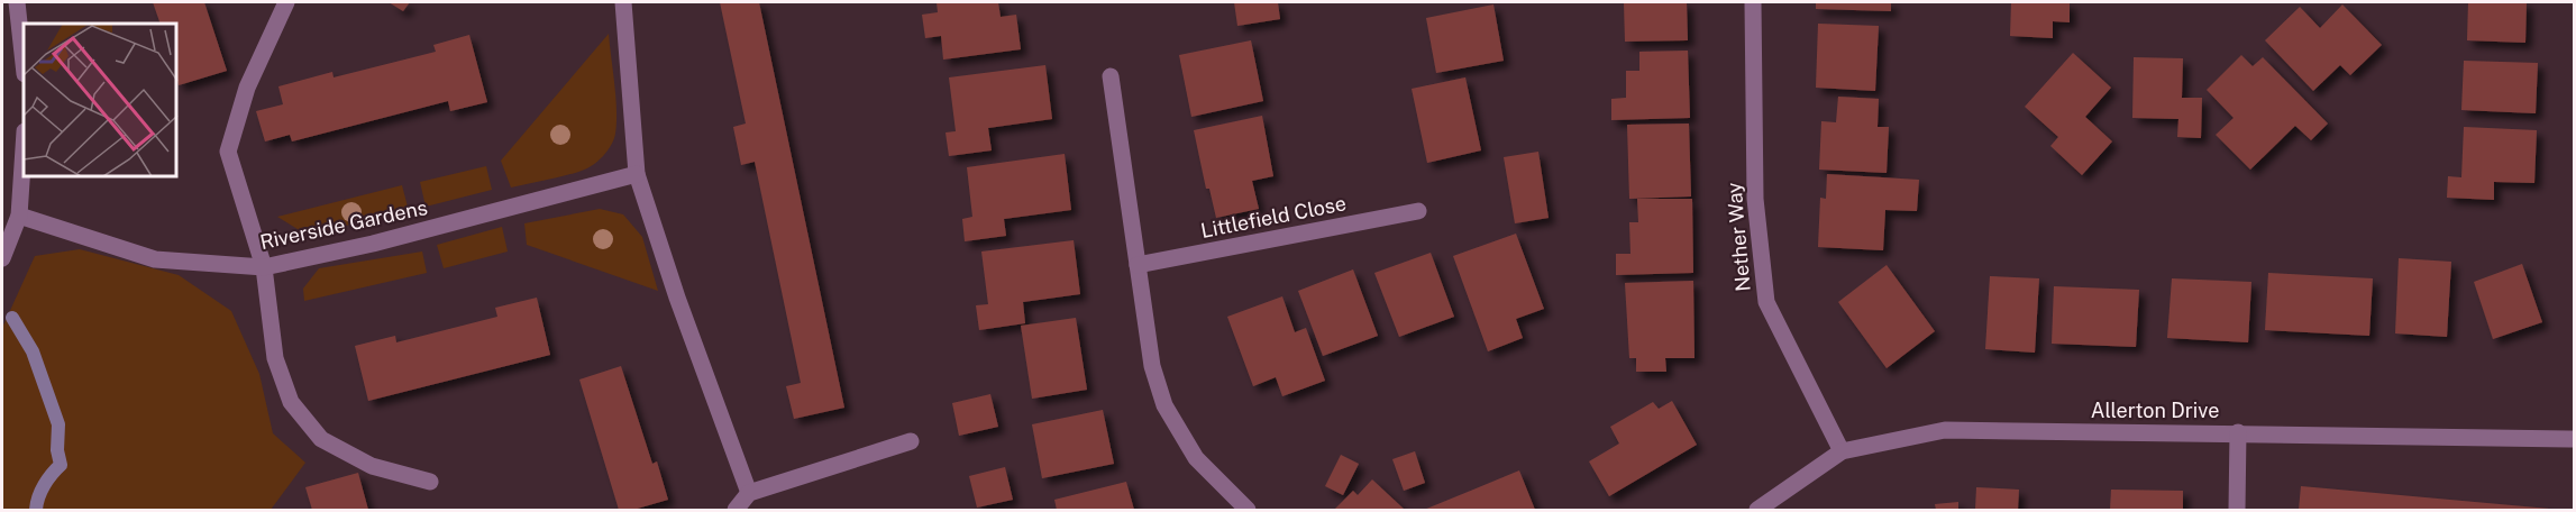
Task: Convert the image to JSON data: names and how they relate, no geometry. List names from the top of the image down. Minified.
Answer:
{"streets":{"street":["Littlefield Close","Riverside Gardens","Nether Way","Allerton Drive"]},"crossings":[["Nether Way","Allerton Drive"]]}
